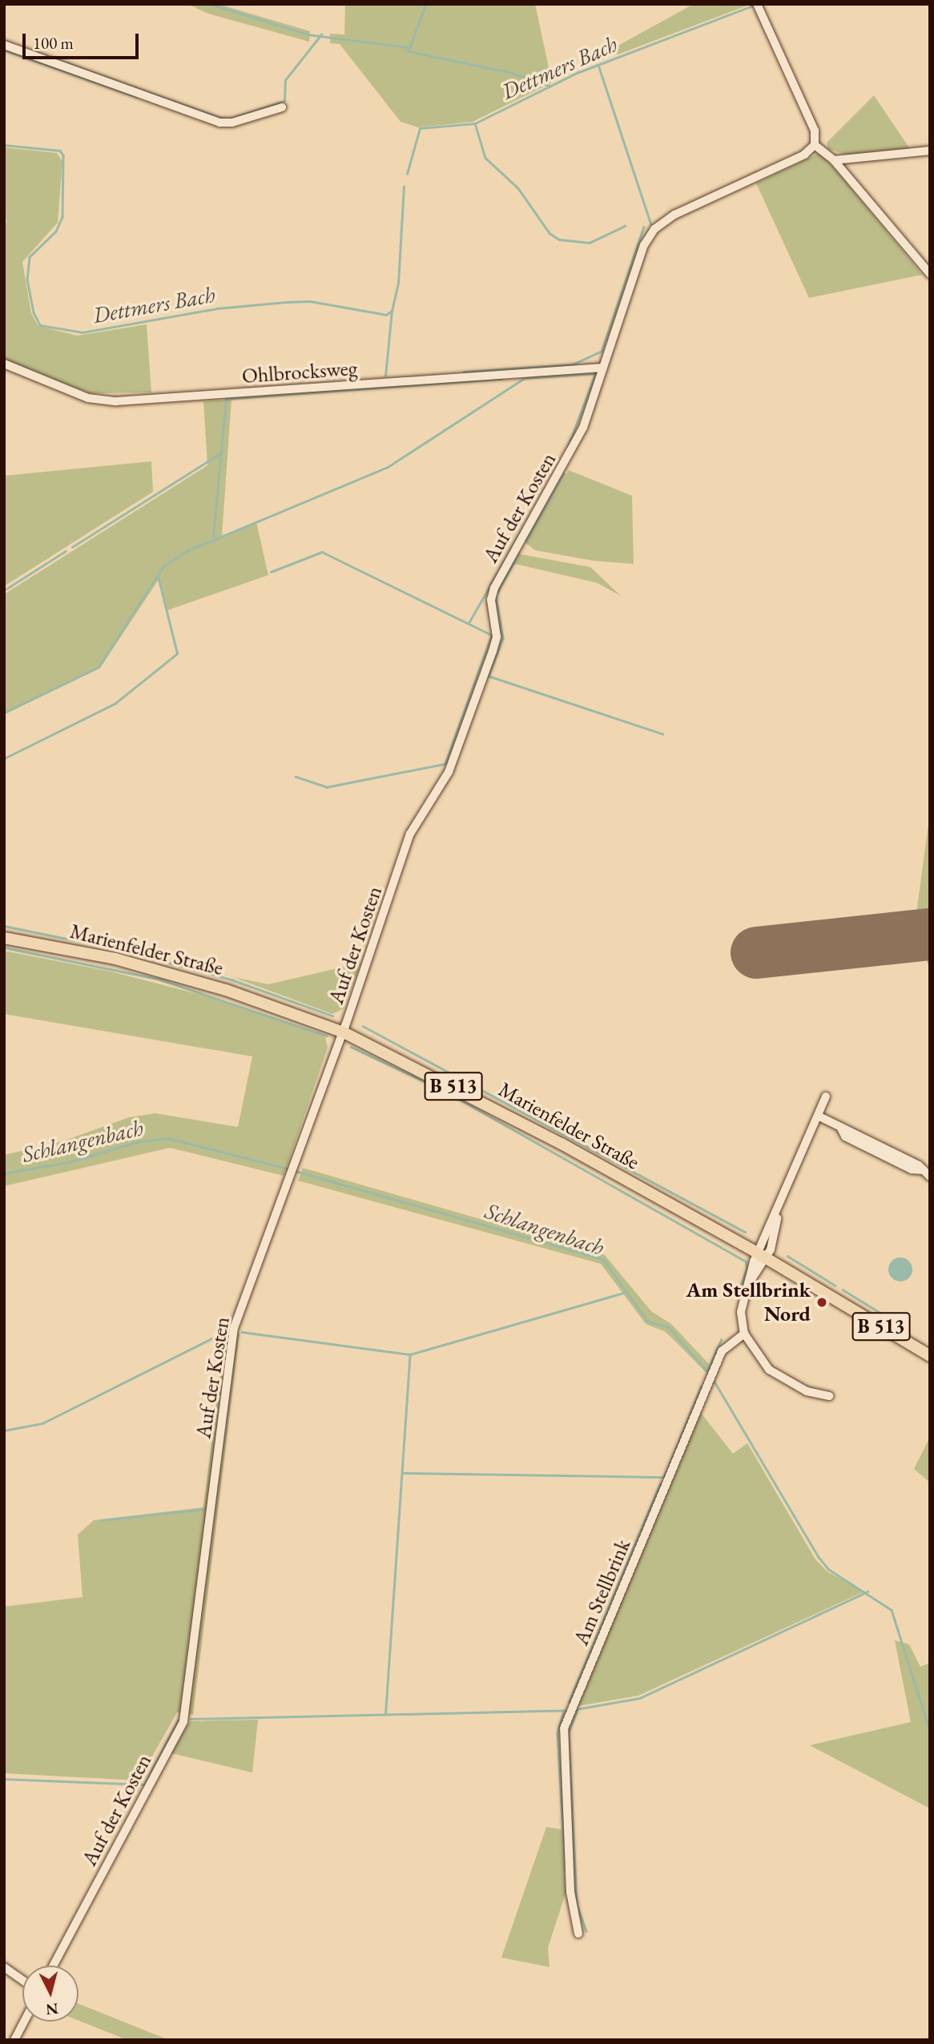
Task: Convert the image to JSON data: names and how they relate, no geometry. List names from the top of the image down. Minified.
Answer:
{"streets":{"main road":["Marienfelder Straße","B 513"],"street":["Ohlbrocksweg","Auf der Kosten","Am Stellbrink"]},"crossings":[["Ohlbrocksweg","Auf der Kosten"],["Auf der Kosten","Marienfelder Straße"]],"water":["Dettmers Bach","Schlangenbach"],"places":["Am Stellbrink Nord"],"scale_bar":"100 m","north":"bottom"}
